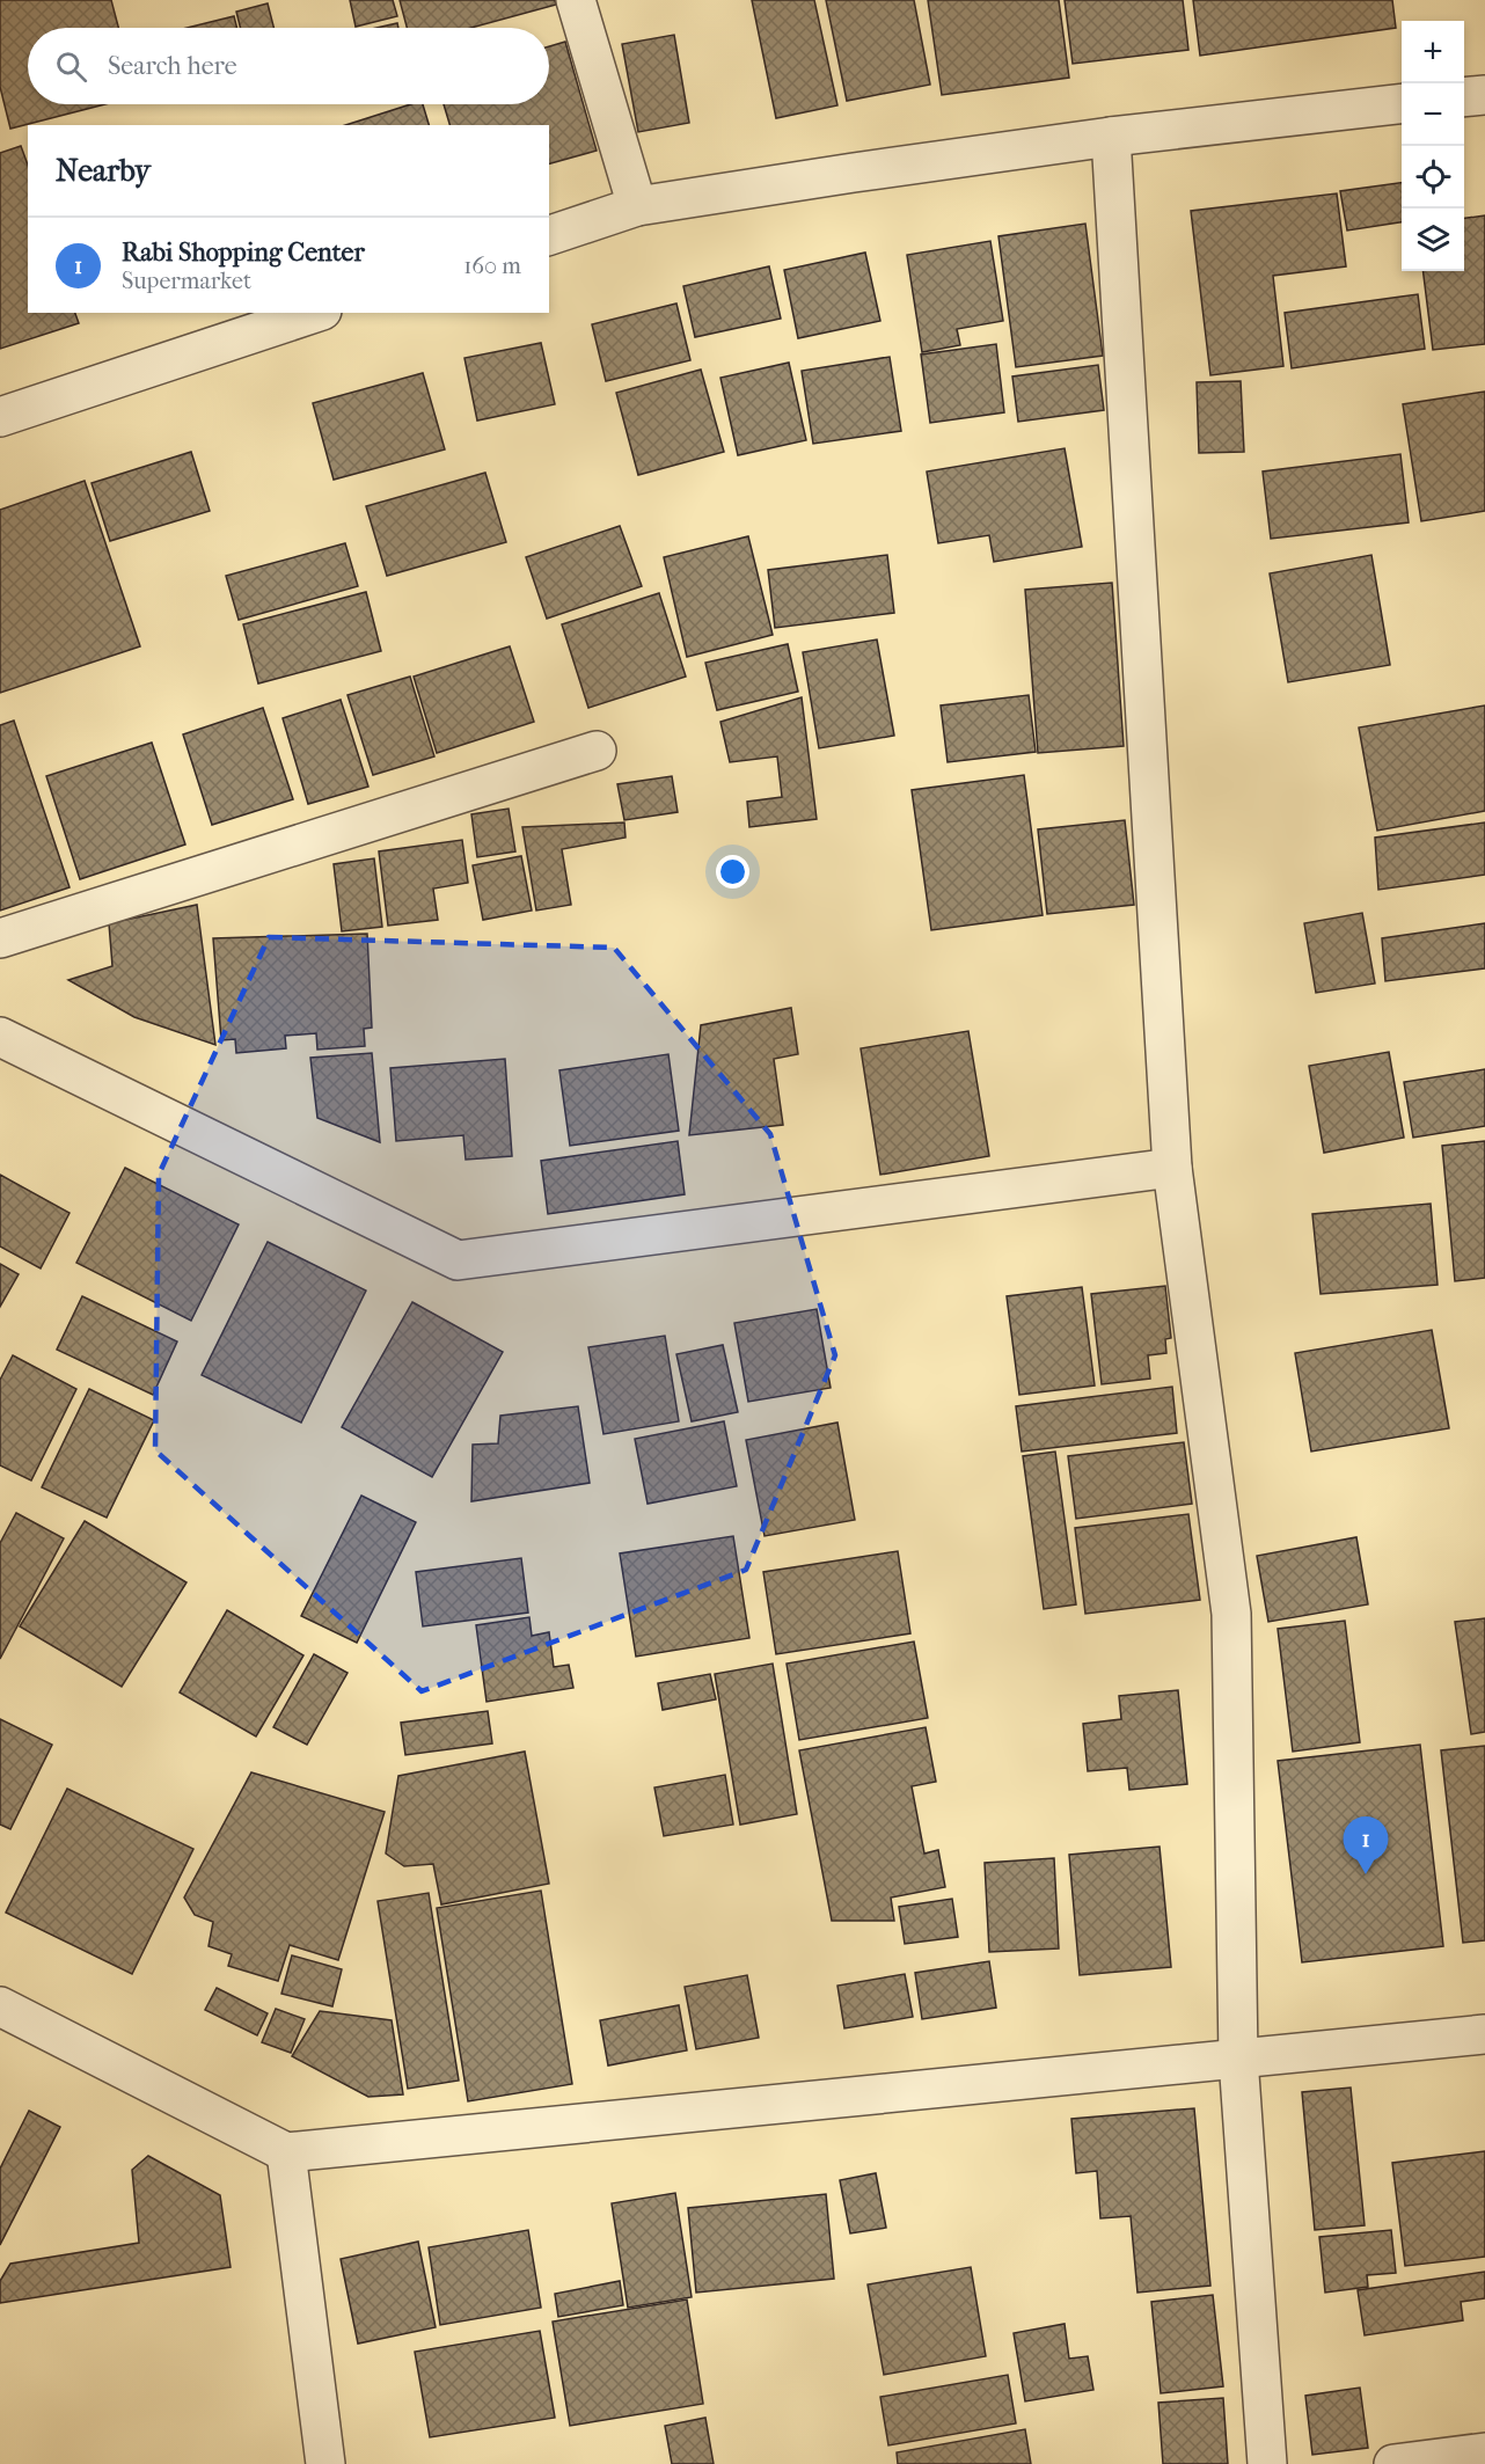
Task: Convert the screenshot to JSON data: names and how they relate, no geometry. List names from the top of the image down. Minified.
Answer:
{"page":{"map_buttons":["+","−"],"search":"Search here","heading":"Nearby","list":[{"mark":"1","name":"Rabi Shopping Center","note":"Supermarket","value":"160 m"}],"pins":"1"}}
